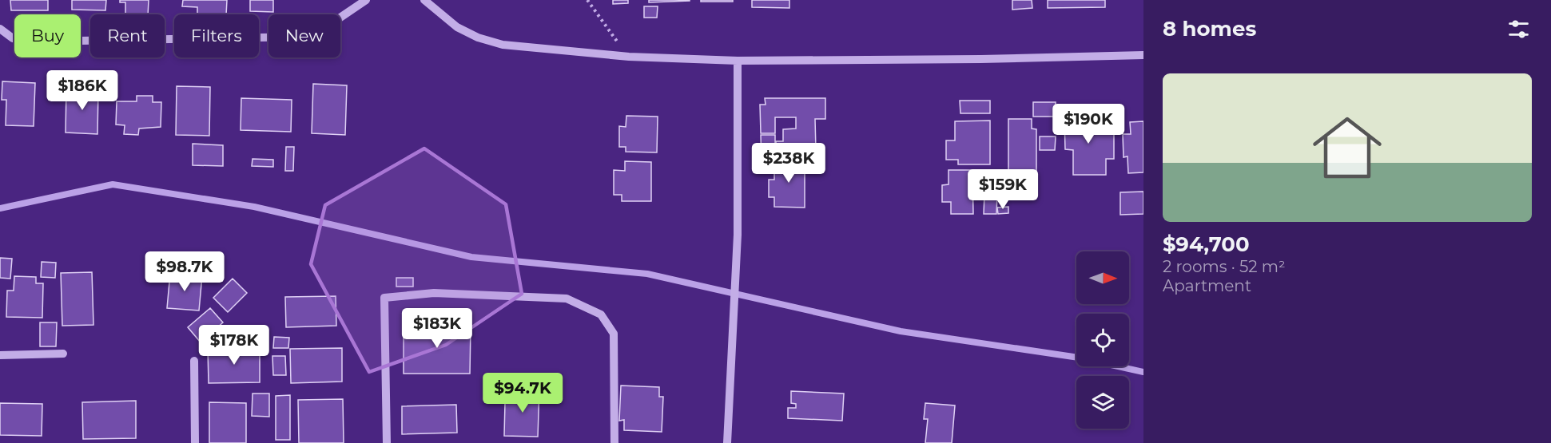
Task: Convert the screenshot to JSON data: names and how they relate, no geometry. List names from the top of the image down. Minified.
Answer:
{"north":"right","page":{"heading":"8 homes","chip":["Buy","Rent","Filters","New"],"list":[{"name":"$94,700","note":"2 rooms · 52 m² · Apartment"}],"price":["$186K","$190K","$238K","$159K","$98.7K","$183K","$178K","$94.7K"]}}
